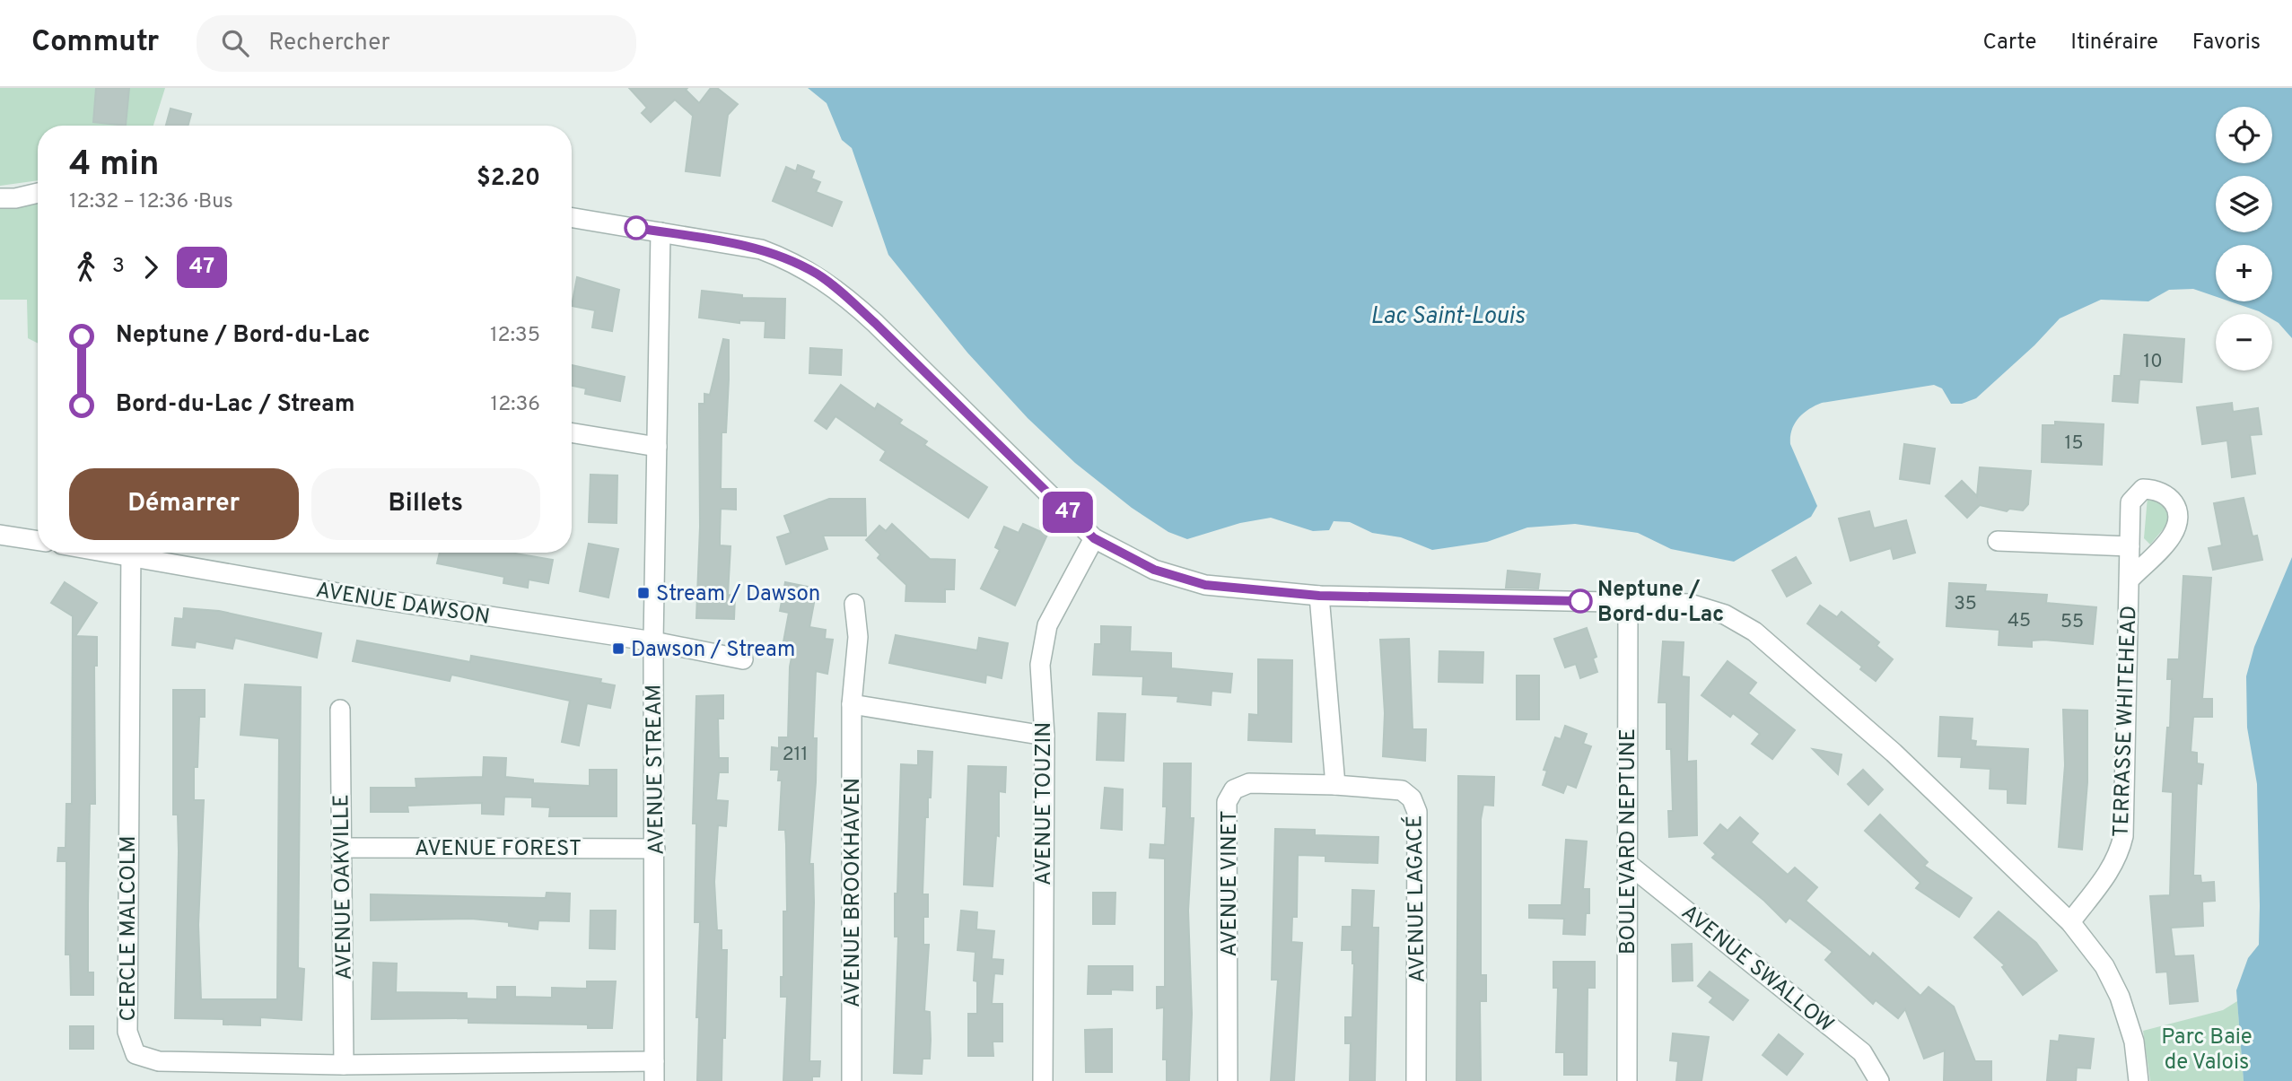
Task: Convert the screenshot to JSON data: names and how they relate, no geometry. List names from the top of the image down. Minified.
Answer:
{"streets":{"street":["AVENUE DAWSON","TERRASSE WHITEHEAD","AVENUE STREAM","AVENUE TOUZIN","BOULEVARD NEPTUNE","AVENUE FOREST","AVENUE VINET","AVENUE OAKVILLE","AVENUE BROOKHAVEN","AVENUE LAGACÉ","CERCLE MALCOLM","AVENUE SWALLOW"]},"crossings":[["AVENUE DAWSON","AVENUE STREAM"],["AVENUE STREAM","AVENUE FOREST"],["AVENUE STREAM","CERCLE MALCOLM"],["BOULEVARD NEPTUNE","AVENUE SWALLOW"],["AVENUE FOREST","AVENUE OAKVILLE"],["AVENUE VINET","AVENUE LAGACÉ"],["AVENUE OAKVILLE","CERCLE MALCOLM"]],"water":["Lac Saint-Louis"],"parks":["Parc Baie de Valois"],"places":{"transit":["Stream / Dawson","Dawson / Stream"],"other":["Neptune / Bord-du-Lac"]},"lines":["bus line 47"],"house_numbers":["10","15","35","45","55","211"],"page":{"header":"Commutr","search":"Rechercher","nav":["Carte","Itinéraire","Favoris"],"on_map":"47","map_buttons":["+","−"],"heading":["4 min","12:32 – 12:36 · Bus","$2.20"],"legs":["3","47"],"list":[{"name":"Neptune / Bord-du-Lac","value":"12:35"},{"name":"Bord-du-Lac / Stream","value":"12:36"}],"buttons":["Démarrer","Billets"]}}
